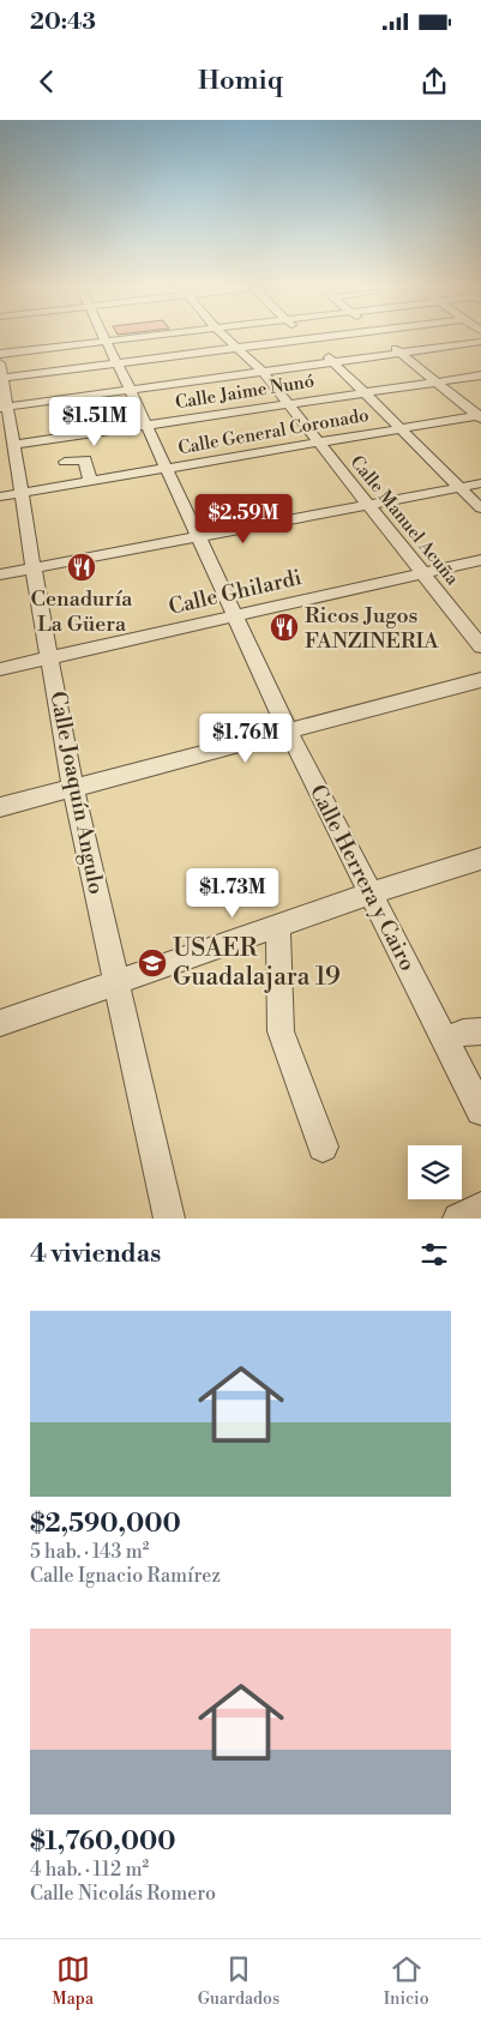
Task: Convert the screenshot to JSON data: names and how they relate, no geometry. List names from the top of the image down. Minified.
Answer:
{"streets":{"street":["Calle Jaime Nunó","Calle General Coronado","Calle Manuel Acuña","Calle Ghilardi","Calle Joaquín Angulo","Calle Herrera y Cairo"]},"crossings":[["Calle Jaime Nunó","Calle Manuel Acuña"],["Calle Jaime Nunó","Calle Joaquín Angulo"],["Calle Jaime Nunó","Calle Herrera y Cairo"],["Calle General Coronado","Calle Manuel Acuña"],["Calle General Coronado","Calle Joaquín Angulo"],["Calle General Coronado","Calle Herrera y Cairo"],["Calle Manuel Acuña","Calle Ghilardi"],["Calle Ghilardi","Calle Joaquín Angulo"],["Calle Ghilardi","Calle Herrera y Cairo"]],"places":{"restaurant":["Cenaduría La Güera","Ricos Jugos FANZINERIA"],"school or university":["USAER Guadalajara 19"]},"page":{"status":"20:43","header":"Homiq","price":["$1.51M","$2.59M","$1.76M","$1.73M"],"heading":"4 viviendas","list":[{"name":"$2,590,000","note":"5 hab. · 143 m² · Calle Ignacio Ramírez"},{"name":"$1,760,000","note":"4 hab. · 112 m² · Calle Nicolás Romero"}],"tabs":["Mapa","Guardados","Inicio"]}}
